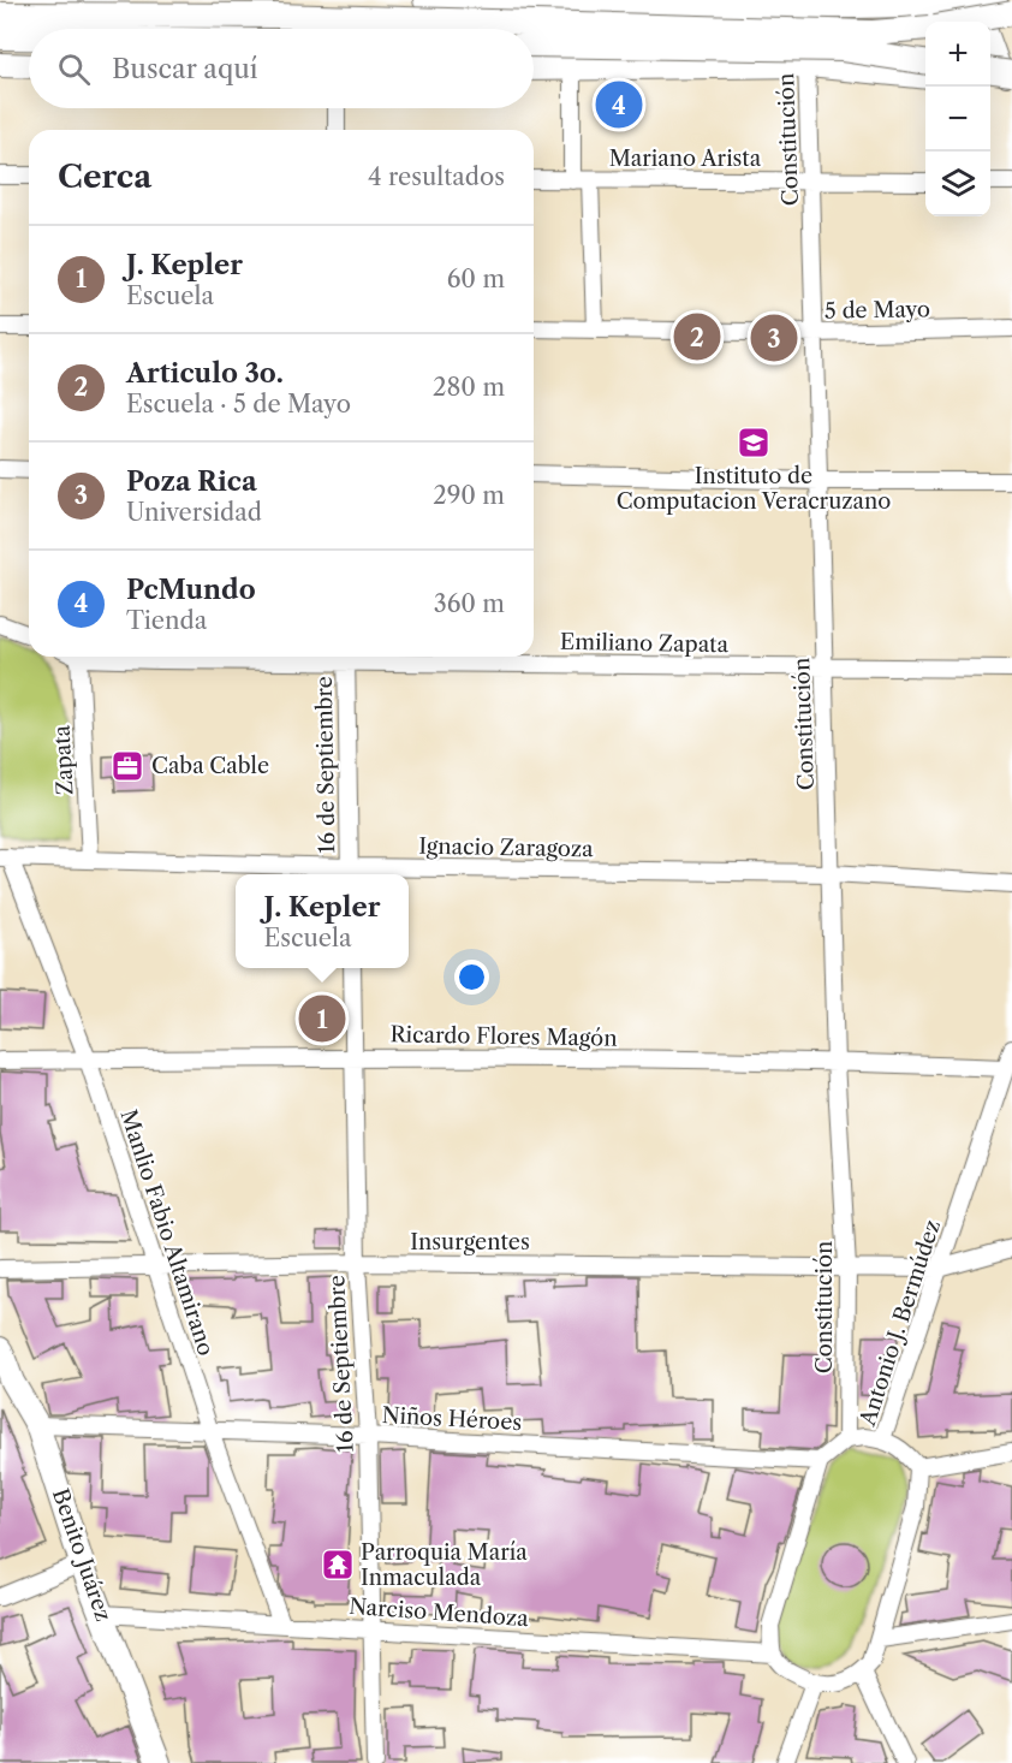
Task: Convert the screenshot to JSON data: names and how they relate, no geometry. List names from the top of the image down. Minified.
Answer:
{"streets":{"main road":["Benito Juárez"],"street":["Constitución","Mariano Arista","5 de Mayo","Emiliano Zapata","Zapata","16 de Septiembre","Ignacio Zaragoza","Ricardo Flores Magón","Manlio Fabio Altamirano","Insurgentes","Antonio J. Bermúdez","Niños Héroes","Narciso Mendoza"]},"crossings":[["Constitución","Mariano Arista"],["Constitución","5 de Mayo"],["Constitución","Emiliano Zapata"],["Constitución","Ignacio Zaragoza"],["Constitución","Ricardo Flores Magón"],["Constitución","Insurgentes"],["Emiliano Zapata","Zapata"],["Zapata","Ignacio Zaragoza"],["16 de Septiembre","Ignacio Zaragoza"],["16 de Septiembre","Ricardo Flores Magón"],["16 de Septiembre","Insurgentes"],["16 de Septiembre","Niños Héroes"],["16 de Septiembre","Narciso Mendoza"],["Ignacio Zaragoza","Manlio Fabio Altamirano"],["Ricardo Flores Magón","Manlio Fabio Altamirano"],["Ricardo Flores Magón","Antonio J. Bermúdez"],["Manlio Fabio Altamirano","Insurgentes"],["Manlio Fabio Altamirano","Niños Héroes"],["Manlio Fabio Altamirano","Narciso Mendoza"],["Insurgentes","Antonio J. Bermúdez"],["Niños Héroes","Benito Juárez"],["Benito Juárez","Narciso Mendoza"]],"places":{"school or university":["Instituto de Computacion Veracruzano"],"office":["Caba Cable"],"temple":["Parroquia María Inmaculada"]},"page":{"map_buttons":["+","−"],"search":"Buscar aquí","pins":["4","2","3","1"],"heading":["Cerca","4 resultados"],"list":[{"mark":"1","name":"J. Kepler","note":"Escuela","value":"60 m"},{"mark":"2","name":"Articulo 3o.","note":"Escuela · 5 de Mayo","value":"280 m"},{"mark":"3","name":"Poza Rica","note":"Universidad","value":"290 m"},{"mark":"4","name":"PcMundo","note":"Tienda","value":"360 m"}],"popup":["J. Kepler","Escuela"]}}
